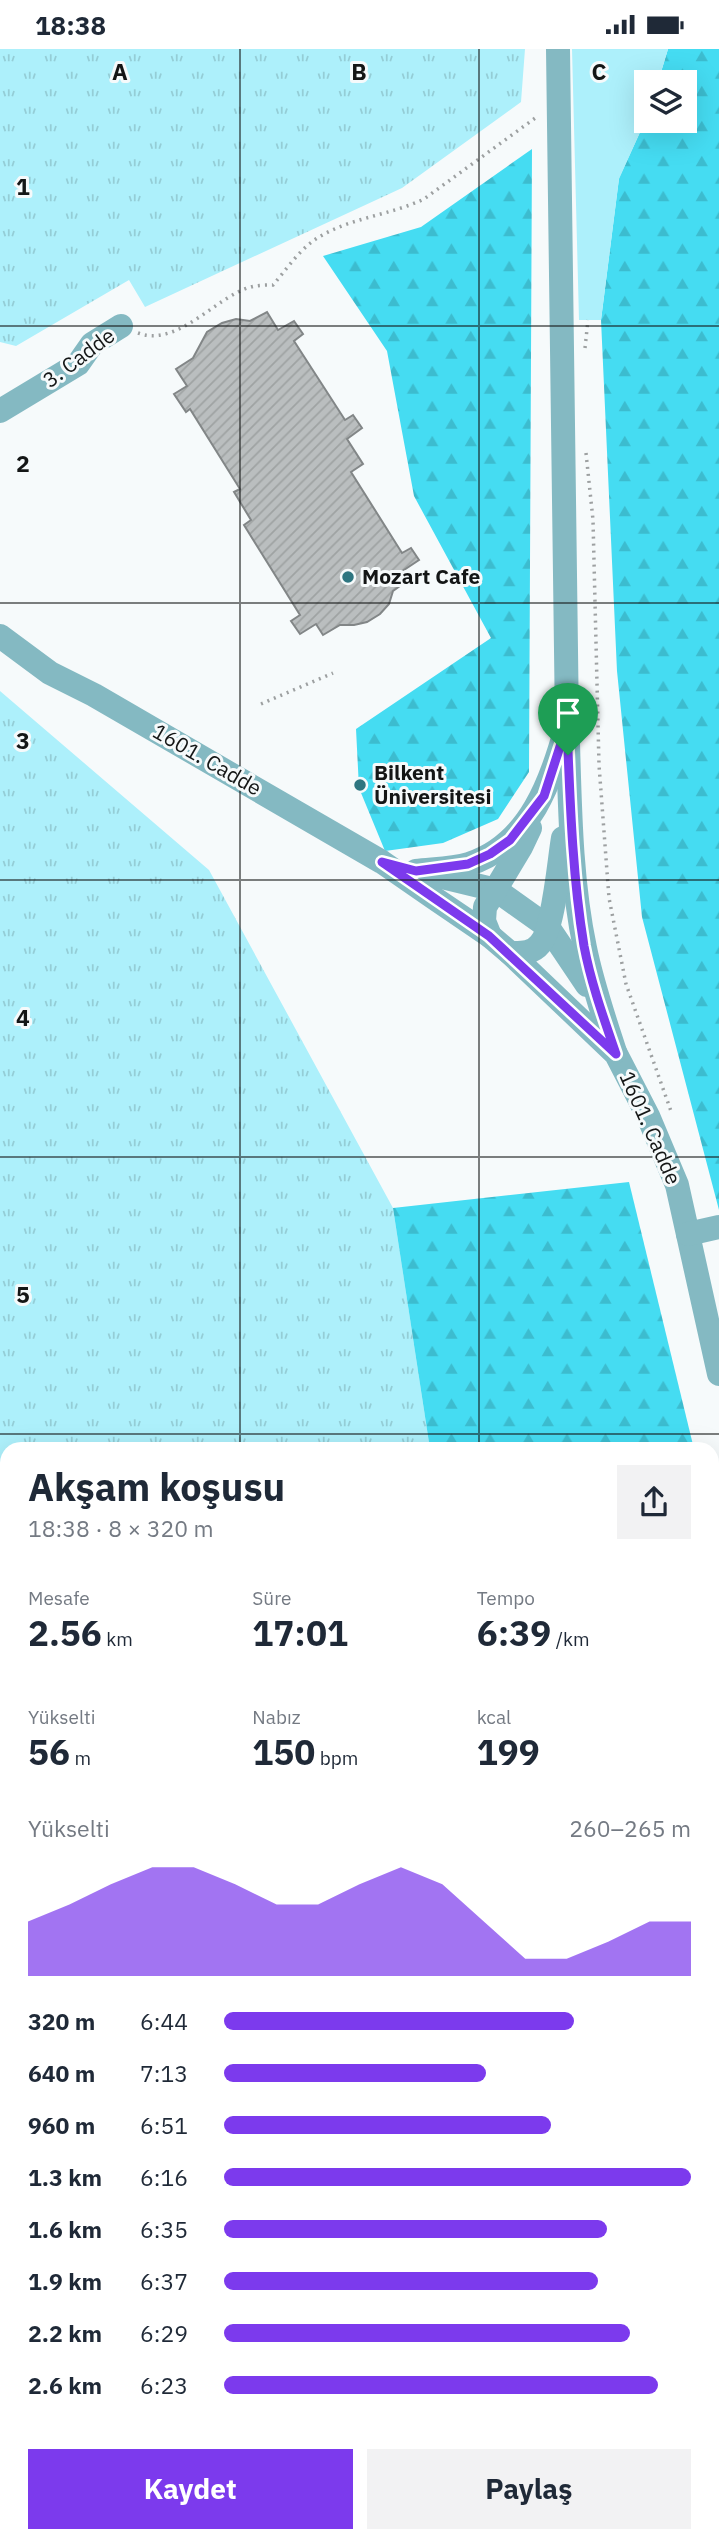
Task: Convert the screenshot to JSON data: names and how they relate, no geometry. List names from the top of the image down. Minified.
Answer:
{"streets":{"street":["3. Cadde","1601. Cadde"]},"places":["Mozart Cafe","Bilkent Üniversitesi"],"page":{"status":"18:38","heading":["Akşam koşusu","18:38 · 8 × 320 m"],"stats":[["Mesafe","2.56 km"],["Süre","17:01"],["Tempo","6:39 /km"],["Yükselti","56 m"],["Nabız","150 bpm"],["kcal","199"]],"chart":["Yükselti","260–265 m"],"list":[{"name":"320 m","note":"6:44"},{"name":"640 m","note":"7:13"},{"name":"960 m","note":"6:51"},{"name":"1.3 km","note":"6:16"},{"name":"1.6 km","note":"6:35"},{"name":"1.9 km","note":"6:37"},{"name":"2.2 km","note":"6:29"},{"name":"2.6 km","note":"6:23"}],"buttons":["Kaydet","Paylaş"]},"grid":{"columns":["A","B","C"],"rows":["1","2","3","4","5"]}}
